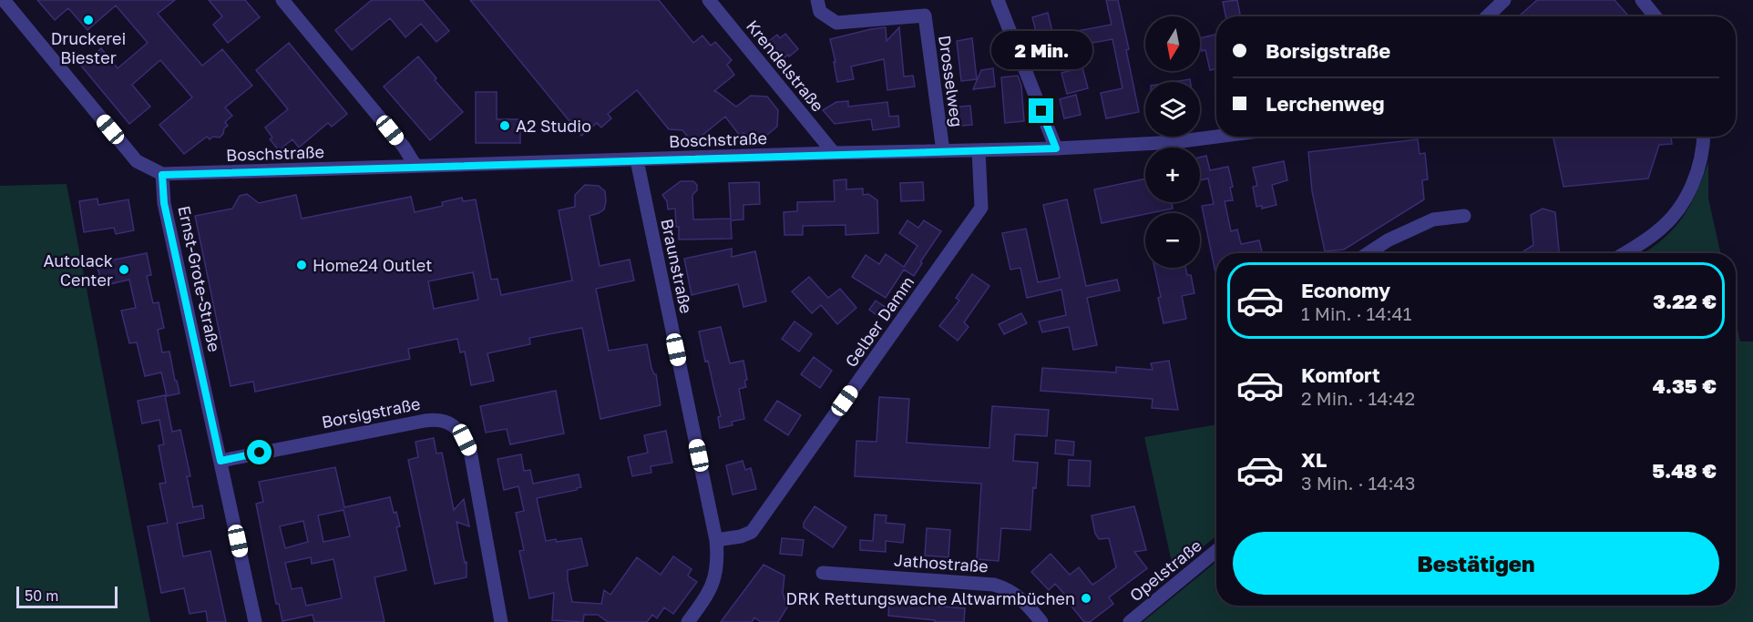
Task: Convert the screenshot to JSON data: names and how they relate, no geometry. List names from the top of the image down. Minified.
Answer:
{"streets":{"street":["Krendelstraße","Drosselweg","Boschstraße","Braunstraße","Ernst-Grote-Straße","Gelber Damm","Borsigstraße","Jathostraße","Opelstraße"]},"crossings":[["Krendelstraße","Boschstraße"],["Drosselweg","Boschstraße"],["Boschstraße","Braunstraße"],["Boschstraße","Ernst-Grote-Straße"],["Boschstraße","Gelber Damm"],["Braunstraße","Gelber Damm"],["Ernst-Grote-Straße","Borsigstraße"]],"places":["Druckerei Biester","A2 Studio","Home24 Outlet","Autolack Center","DRK Rettungswache Altwarmbüchen"],"scale_bar":"50 m","north":"bottom","page":{"map_buttons":["+","−"],"banner":["Borsigstraße","Lerchenweg"],"bubble":"2 Min.","list":[{"name":"Economy","note":"1 Min. · 14:41","value":"3.22 €"},{"name":"Komfort","note":"2 Min. · 14:42","value":"4.35 €"},{"name":"XL","note":"3 Min. · 14:43","value":"5.48 €"}],"buttons":"Bestätigen","scale":"50 m"}}
